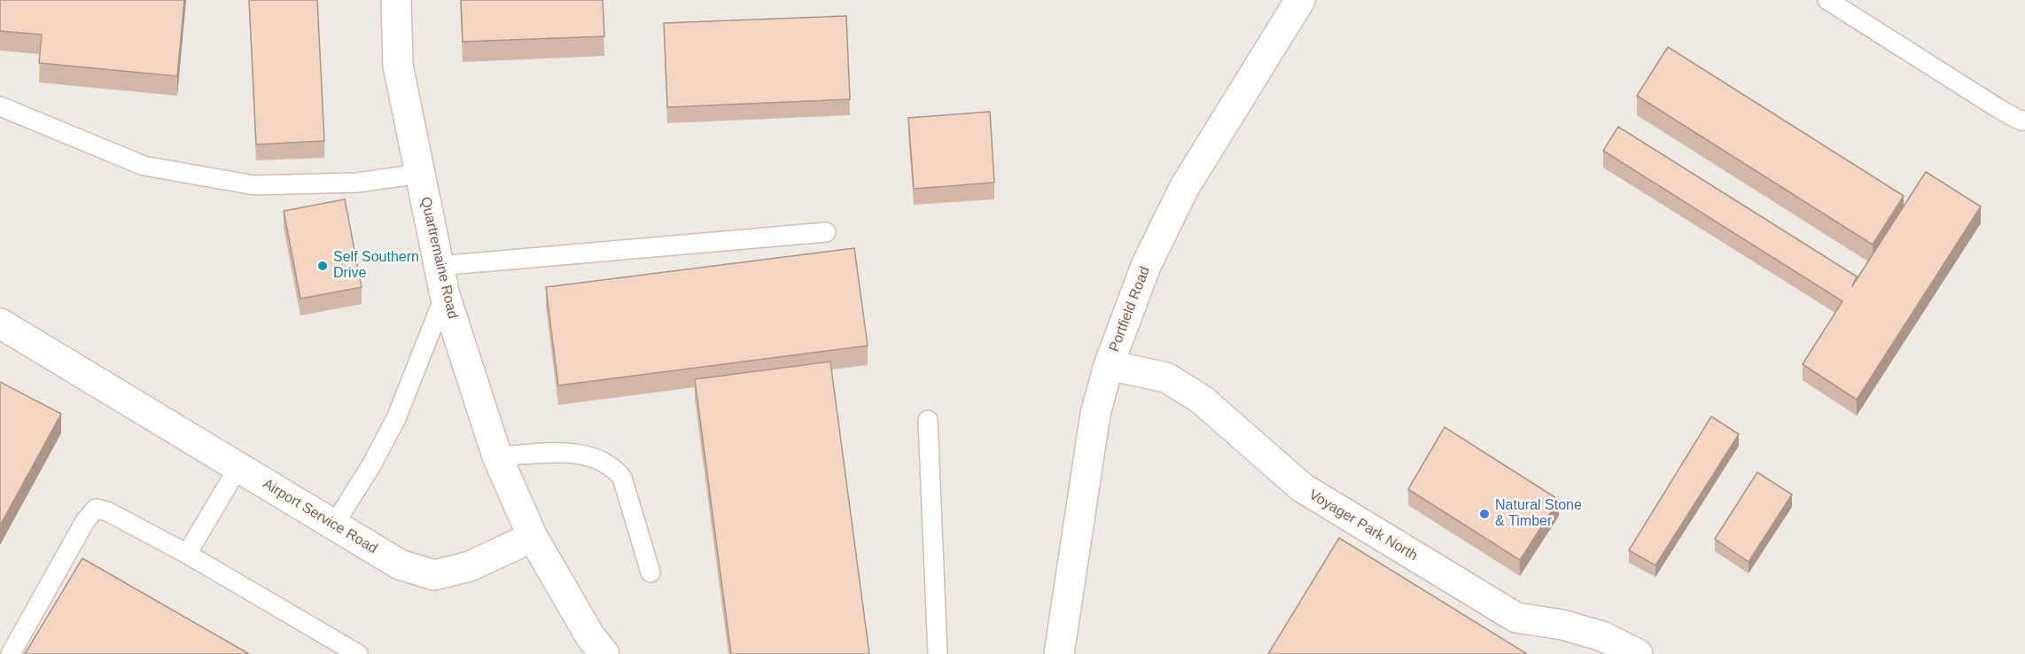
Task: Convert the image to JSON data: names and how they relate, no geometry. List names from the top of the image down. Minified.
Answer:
{"streets":{"street":["Quartremaine Road","Portfield Road","Airport Service Road","Voyager Park North"]},"crossings":[["Quartremaine Road","Airport Service Road"],["Portfield Road","Voyager Park North"]],"places":["Self Southern Drive","Natural Stone & Timber"]}
